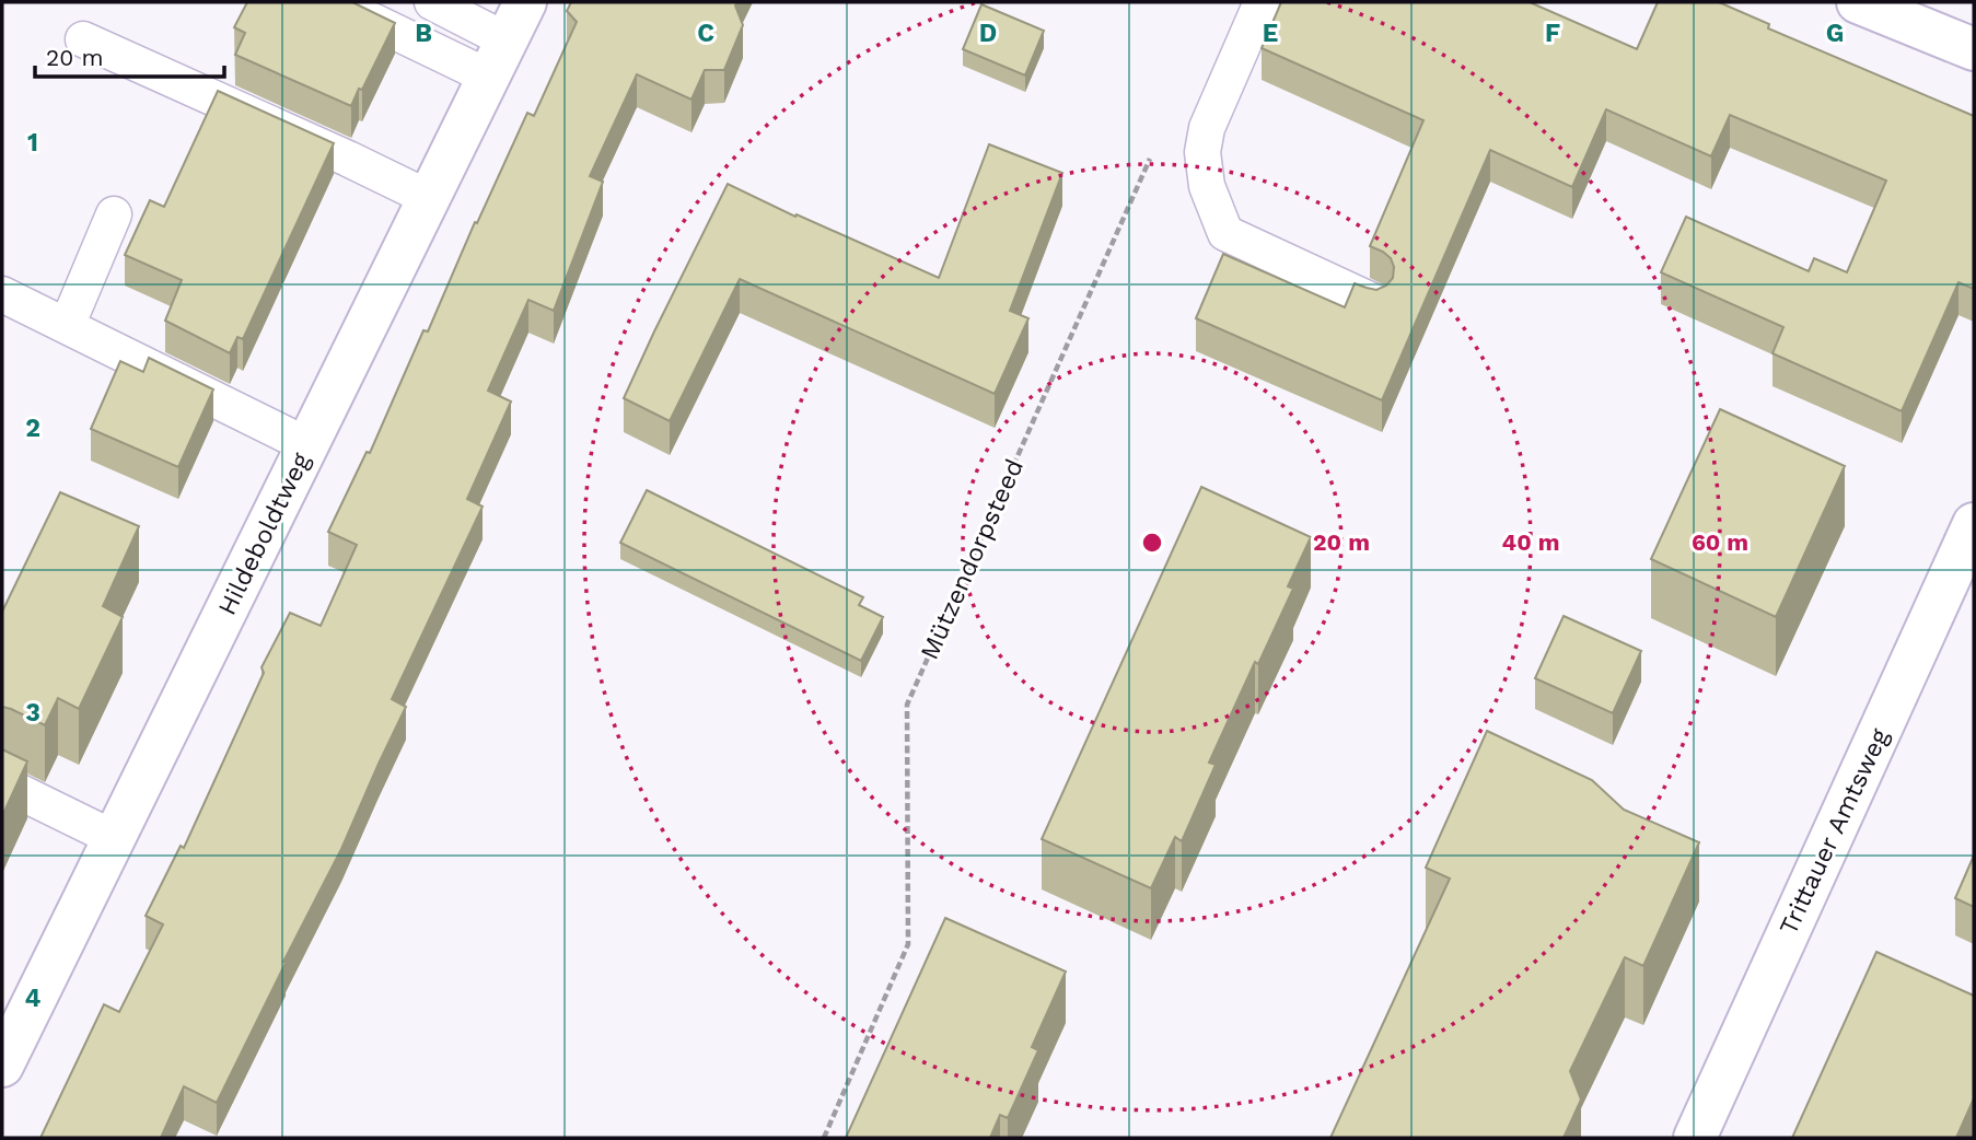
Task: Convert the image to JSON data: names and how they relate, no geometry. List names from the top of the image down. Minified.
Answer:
{"streets":{"street":["Hildeboldtweg","Trittauer Amtsweg"],"path":["Mützendorpsteed"]},"scale_bar":"20 m","grid":{"columns":["B","C","D","E","F","G"],"rows":["1","2","3","4"]},"rings":["20 m","40 m","60 m"]}
